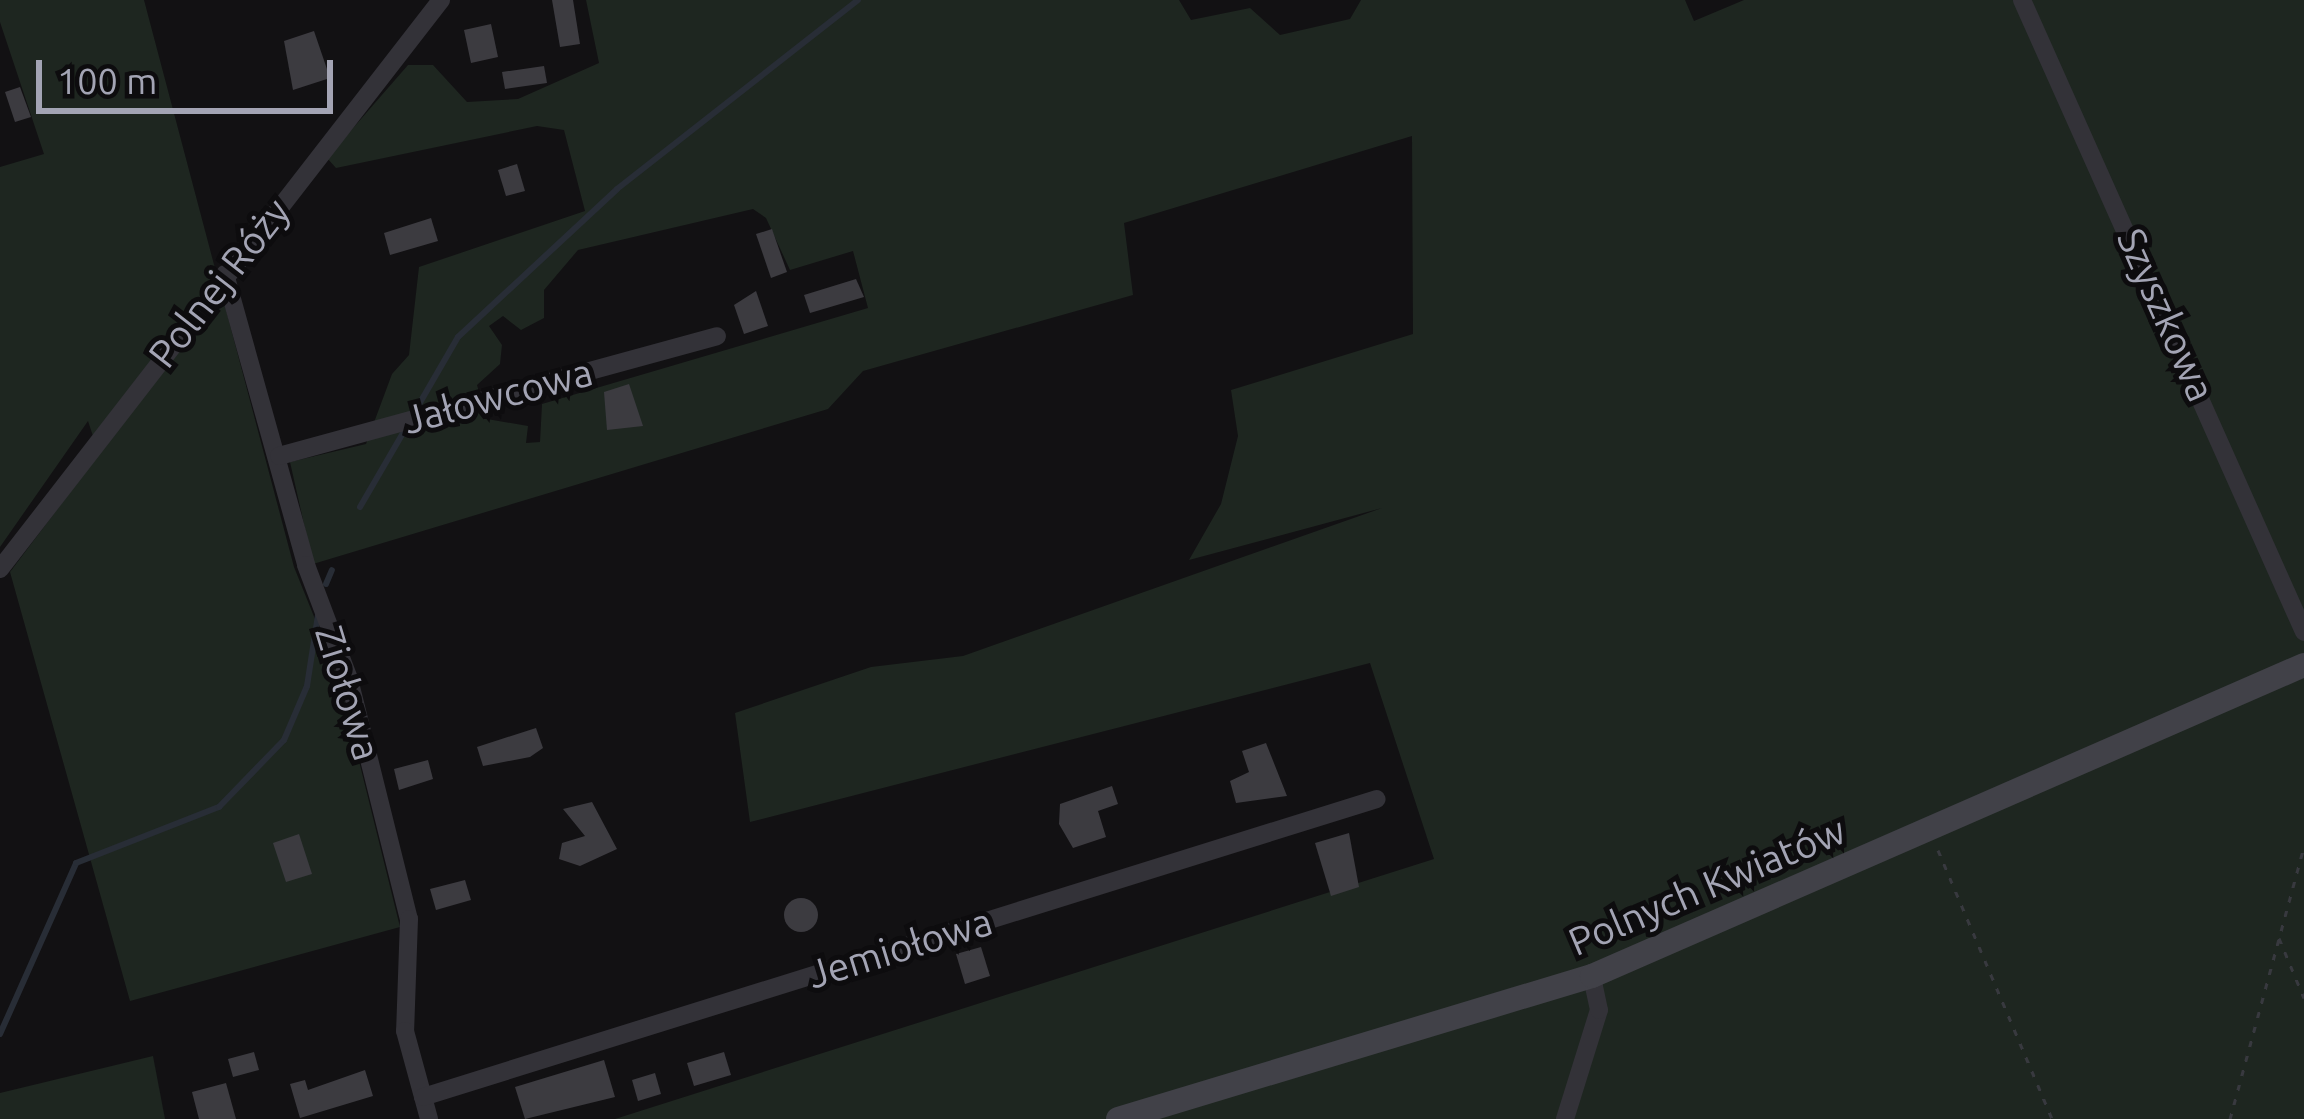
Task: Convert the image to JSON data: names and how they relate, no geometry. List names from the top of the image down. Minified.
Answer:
{"streets":{"street":["Polnej Róży","Szyszkowa","Jałowcowa","Ziołowa","Polnych Kwiatów","Jemiołowa"]},"crossings":[["Polnej Róży","Ziołowa"],["Jałowcowa","Ziołowa"],["Ziołowa","Jemiołowa"]],"scale_bar":"100 m"}
